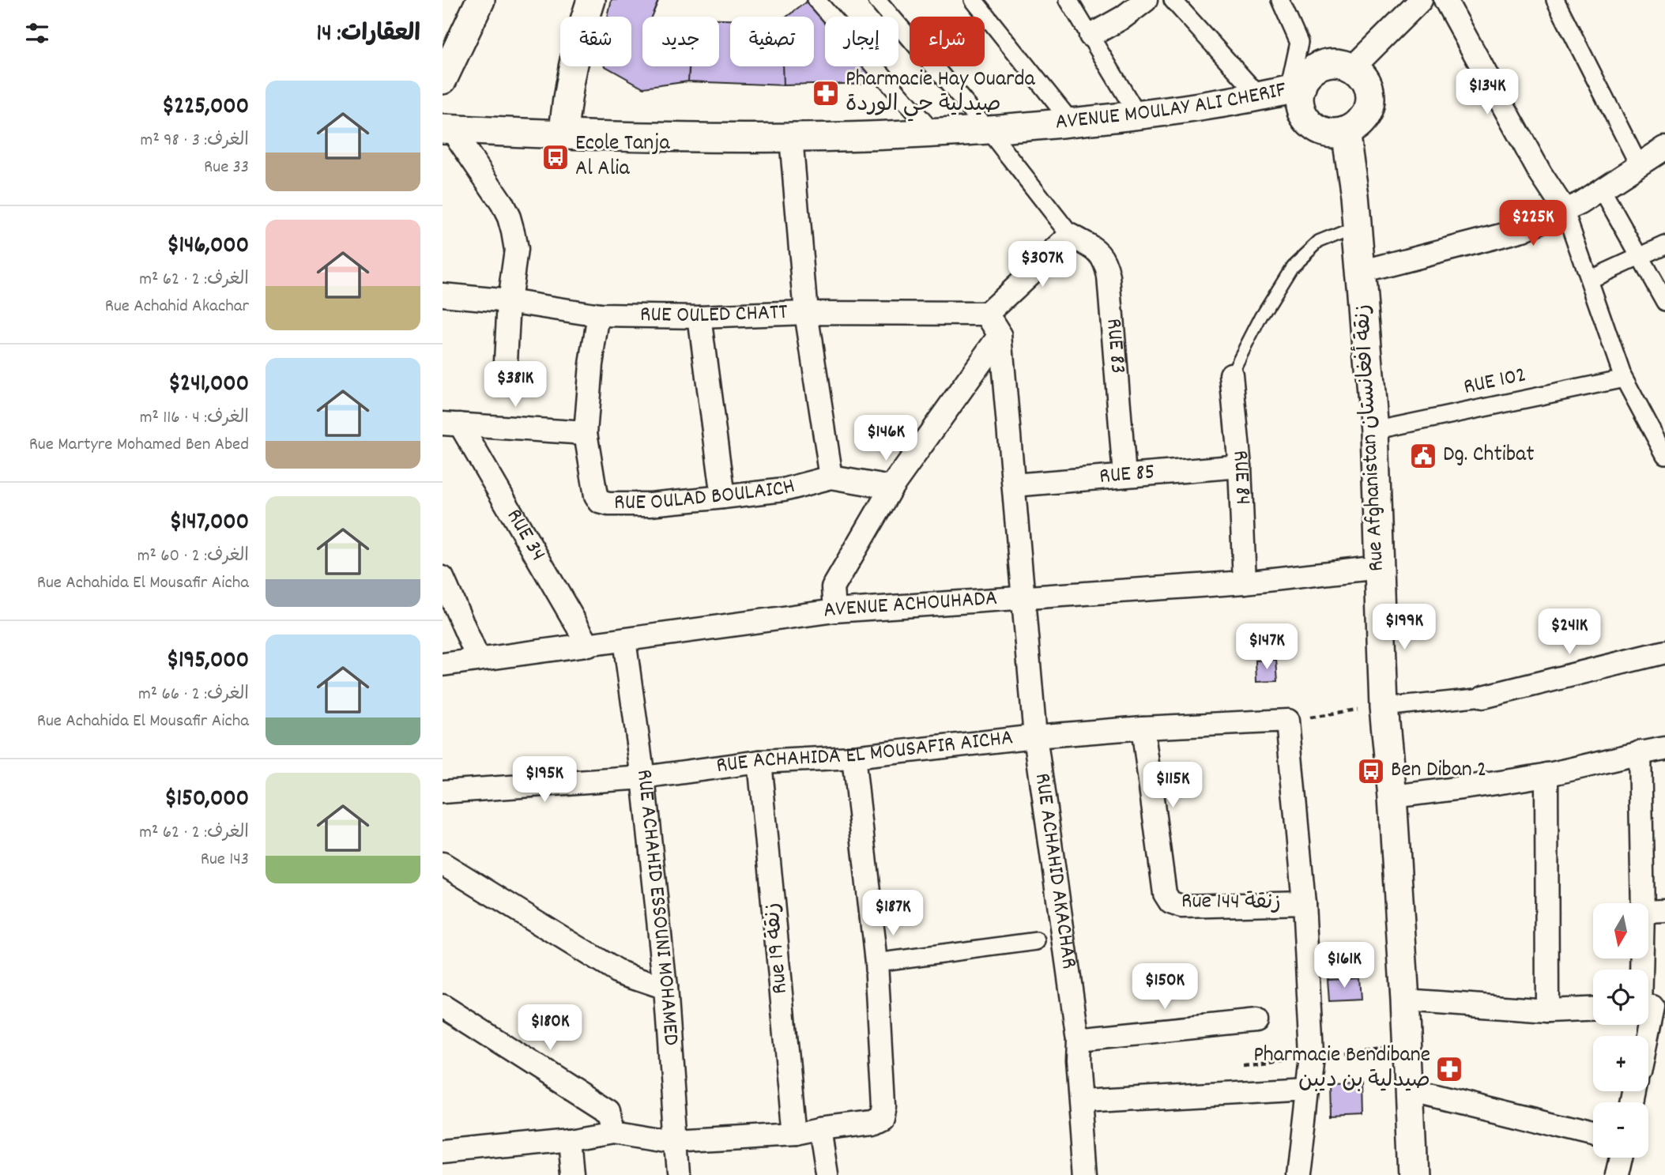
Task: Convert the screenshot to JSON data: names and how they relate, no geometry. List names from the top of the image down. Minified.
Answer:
{"streets":{"street":["AVENUE MOULAY ALI CHERIF","RUE OULED CHATT","RUE 83","RUE 102","Rue Afghanistan زنقة أفغانستان","RUE 85","RUE 84","RUE OULAD BOULAICH","RUE 34","AVENUE ACHOUHADA","RUE ACHAHIDA EL MOUSAFIR AICHA","RUE ACHAHID AKACHAR","Rue 144 زنقة","RUE ACHAHID ESSOUNI MOHAMED","Rue 19 زنقة"]},"crossings":[["AVENUE MOULAY ALI CHERIF","Rue Afghanistan زنقة أفغانستان"],["RUE OULED CHATT","RUE OULAD BOULAICH"],["RUE OULED CHATT","RUE ACHAHID AKACHAR"],["RUE 83","RUE 85"],["RUE 102","Rue Afghanistan زنقة أفغانستان"],["Rue Afghanistan زنقة أفغانستان","AVENUE ACHOUHADA"],["RUE 85","RUE 84"],["RUE 85","RUE ACHAHID AKACHAR"],["RUE 84","AVENUE ACHOUHADA"],["RUE 34","AVENUE ACHOUHADA"],["AVENUE ACHOUHADA","RUE ACHAHID AKACHAR"],["AVENUE ACHOUHADA","RUE ACHAHID ESSOUNI MOHAMED"],["RUE ACHAHIDA EL MOUSAFIR AICHA","RUE ACHAHID AKACHAR"],["RUE ACHAHIDA EL MOUSAFIR AICHA","Rue 144 زنقة"],["RUE ACHAHIDA EL MOUSAFIR AICHA","RUE ACHAHID ESSOUNI MOHAMED"],["RUE ACHAHIDA EL MOUSAFIR AICHA","Rue 19 زنقة"]],"places":{"pharmacy":["Pharmacie Hay Ouarda صيدلية حي الوردة","Pharmacie Bendibane صيدلية بن ديبن"],"bus stop":["Ecole Tanja Al Alia","Ben Diban 2"],"public building":["Dg. Chtibat"]},"north":"bottom","page":{"heading":"العقارات: 14","chip":["شراء","إيجار","تصفية","جديد","شقة"],"list":[{"name":"$225,000","note":"الغرف: 3 · 98 m² · Rue 33"},{"name":"$146,000","note":"الغرف: 2 · 62 m² · Rue Achahid Akachar"},{"name":"$241,000","note":"الغرف: 4 · 116 m² · Rue Martyre Mohamed Ben Abed"},{"name":"$147,000","note":"الغرف: 2 · 60 m² · Rue Achahida El Mousafir Aicha"},{"name":"$195,000","note":"الغرف: 2 · 66 m² · Rue Achahida El Mousafir Aicha"},{"name":"$150,000","note":"الغرف: 2 · 62 m² · Rue 143"}],"price":["$134K","$225K","$307K","$381K","$146K","$199K","$241K","$147K","$195K","$115K","$187K","$161K","$150K","$180K"],"map_buttons":["+","−"]}}
